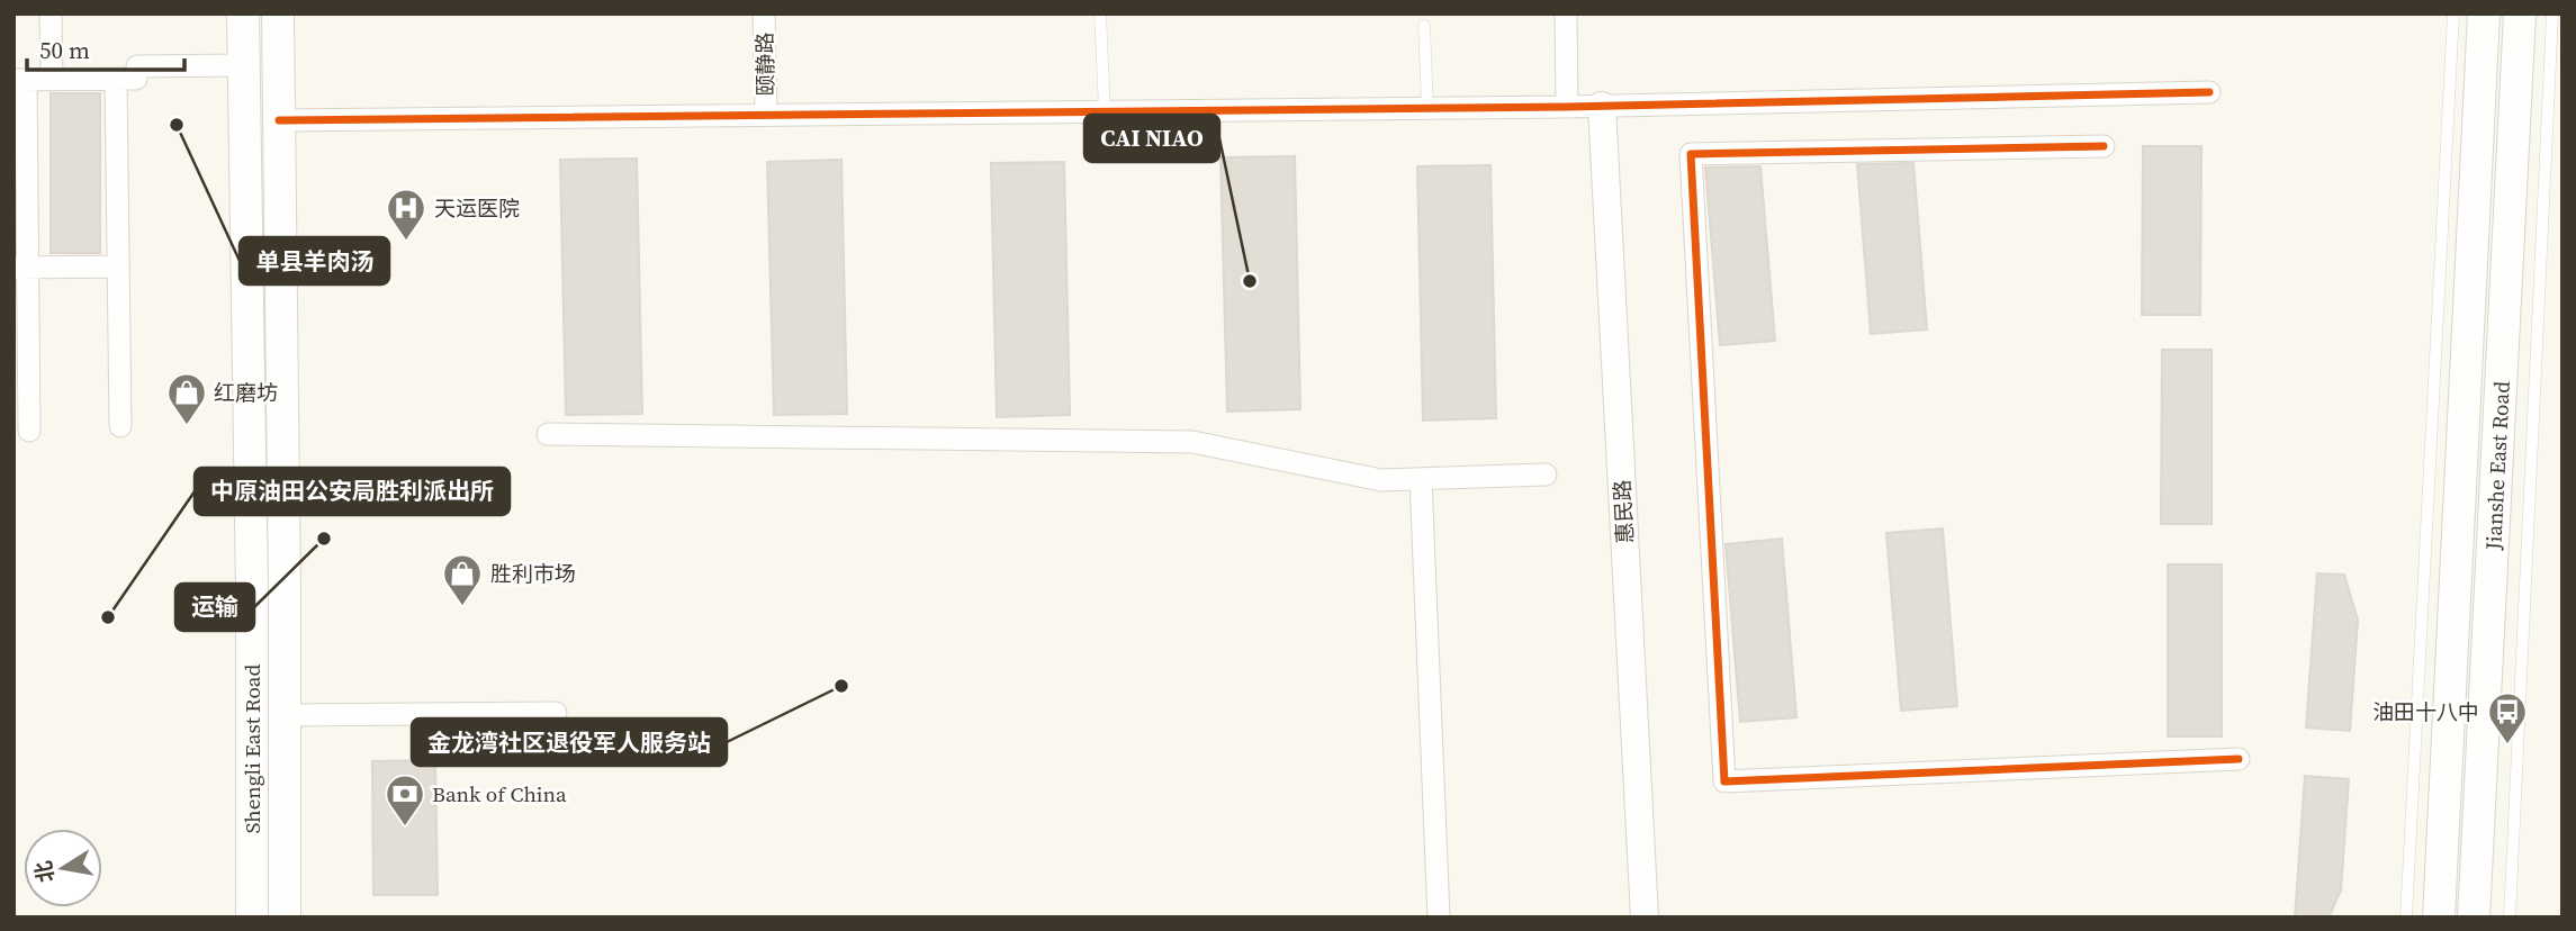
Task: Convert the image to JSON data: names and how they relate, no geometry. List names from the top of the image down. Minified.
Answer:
{"streets":{"main road":["Jianshe East Road","Shengli East Road"],"street":["颐静路","惠民路"]},"places":{"other":["单县羊肉汤","CAI NIAO","运输","中原油田公安局胜利派出所","金龙湾社区退役军人服务站"],"hospital":["天运医院"],"shop":["红磨坊","胜利市场"],"bus stop":["油田十八中"],"bank":["Bank of China"]},"scale_bar":"50 m","north":"left"}
